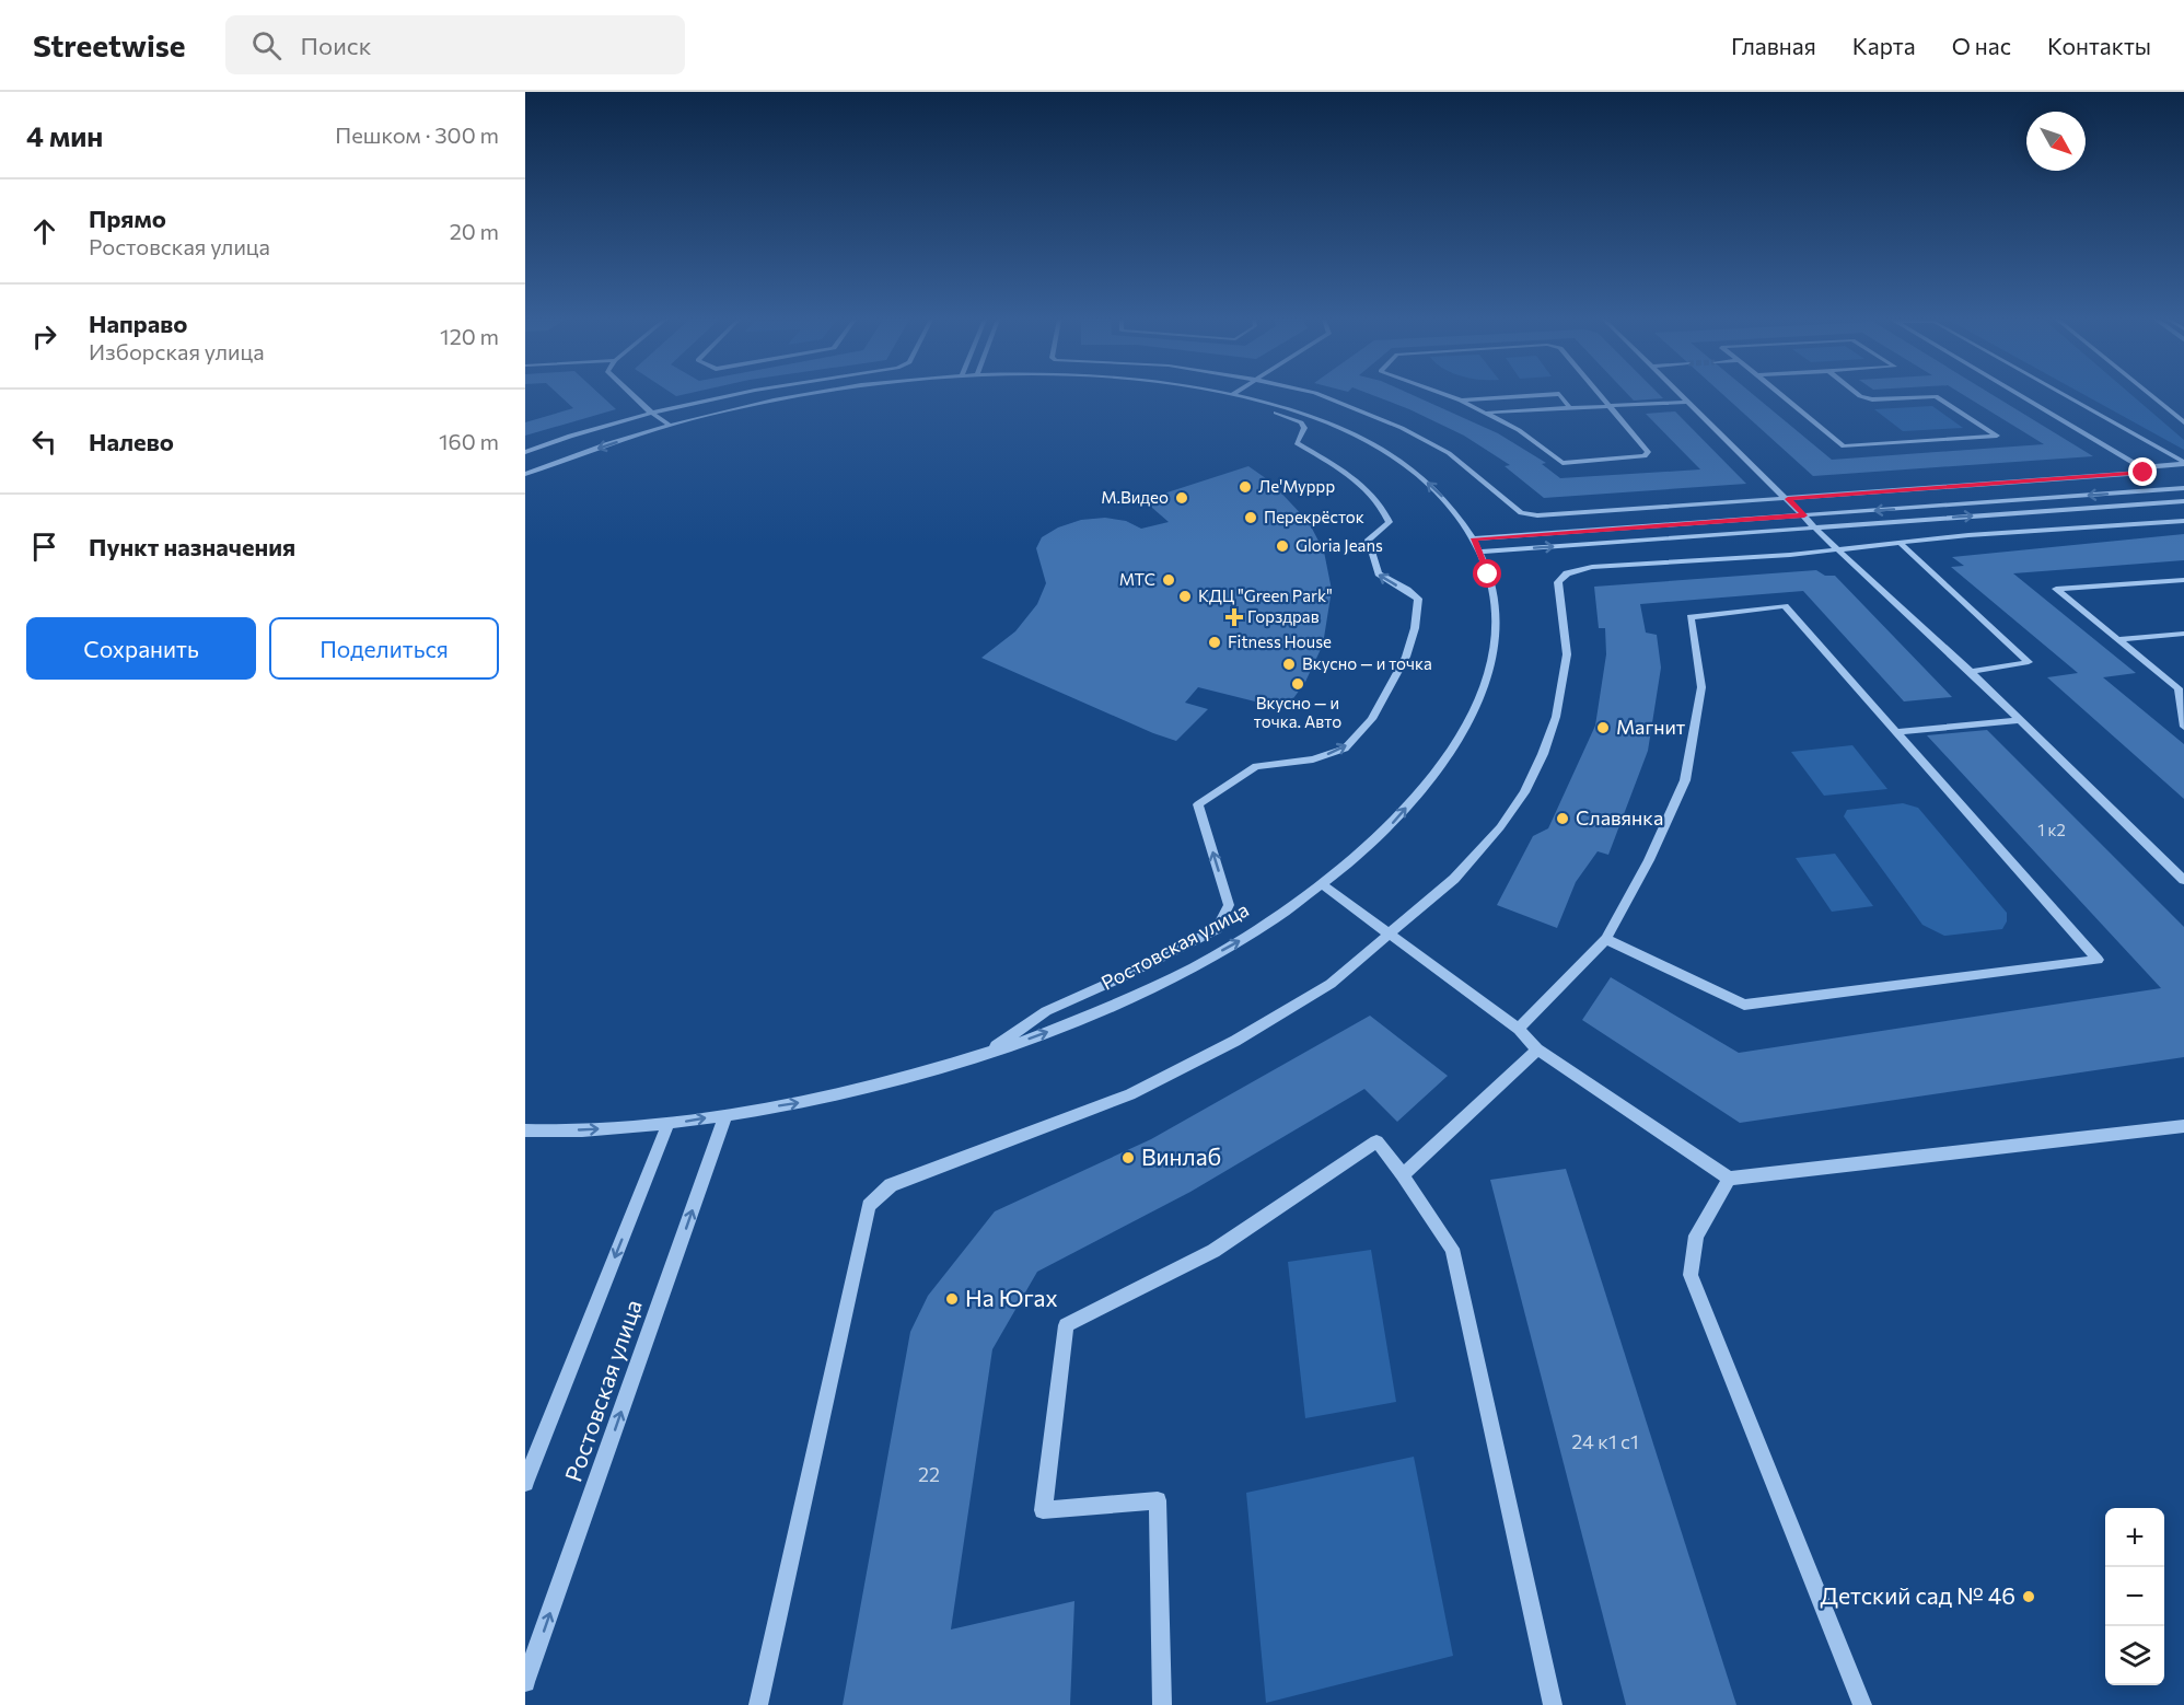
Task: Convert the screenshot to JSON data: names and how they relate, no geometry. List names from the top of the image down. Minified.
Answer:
{"streets":{"street":["Ростовская улица"]},"places":{"other":["Ле'Муррр","М.Видео","Перекрёсток","Gloria Jeans","МТС","КДЦ \"Green Park\"","Fitness House","Вкусно — и точка","Вкусно — и точка. Авто","Магнит","Славянка","Винлаб","На Югах","Детский сад № 46"],"health":["Горздрав"]},"house_numbers":["1 к2","24 к1 с1","22"],"north":"bottom right","page":{"header":"Streetwise","search":"Поиск","nav":["Главная","Карта","О нас","Контакты"],"heading":["4 мин","Пешком · 300 m"],"list":[["Прямо","Ростовская улица","20 m"],["Направо","Изборская улица","120 m"],["Налево","160 m"],"Пункт назначения"],"buttons":["Сохранить","Поделиться"],"map_buttons":["+","−"]}}
